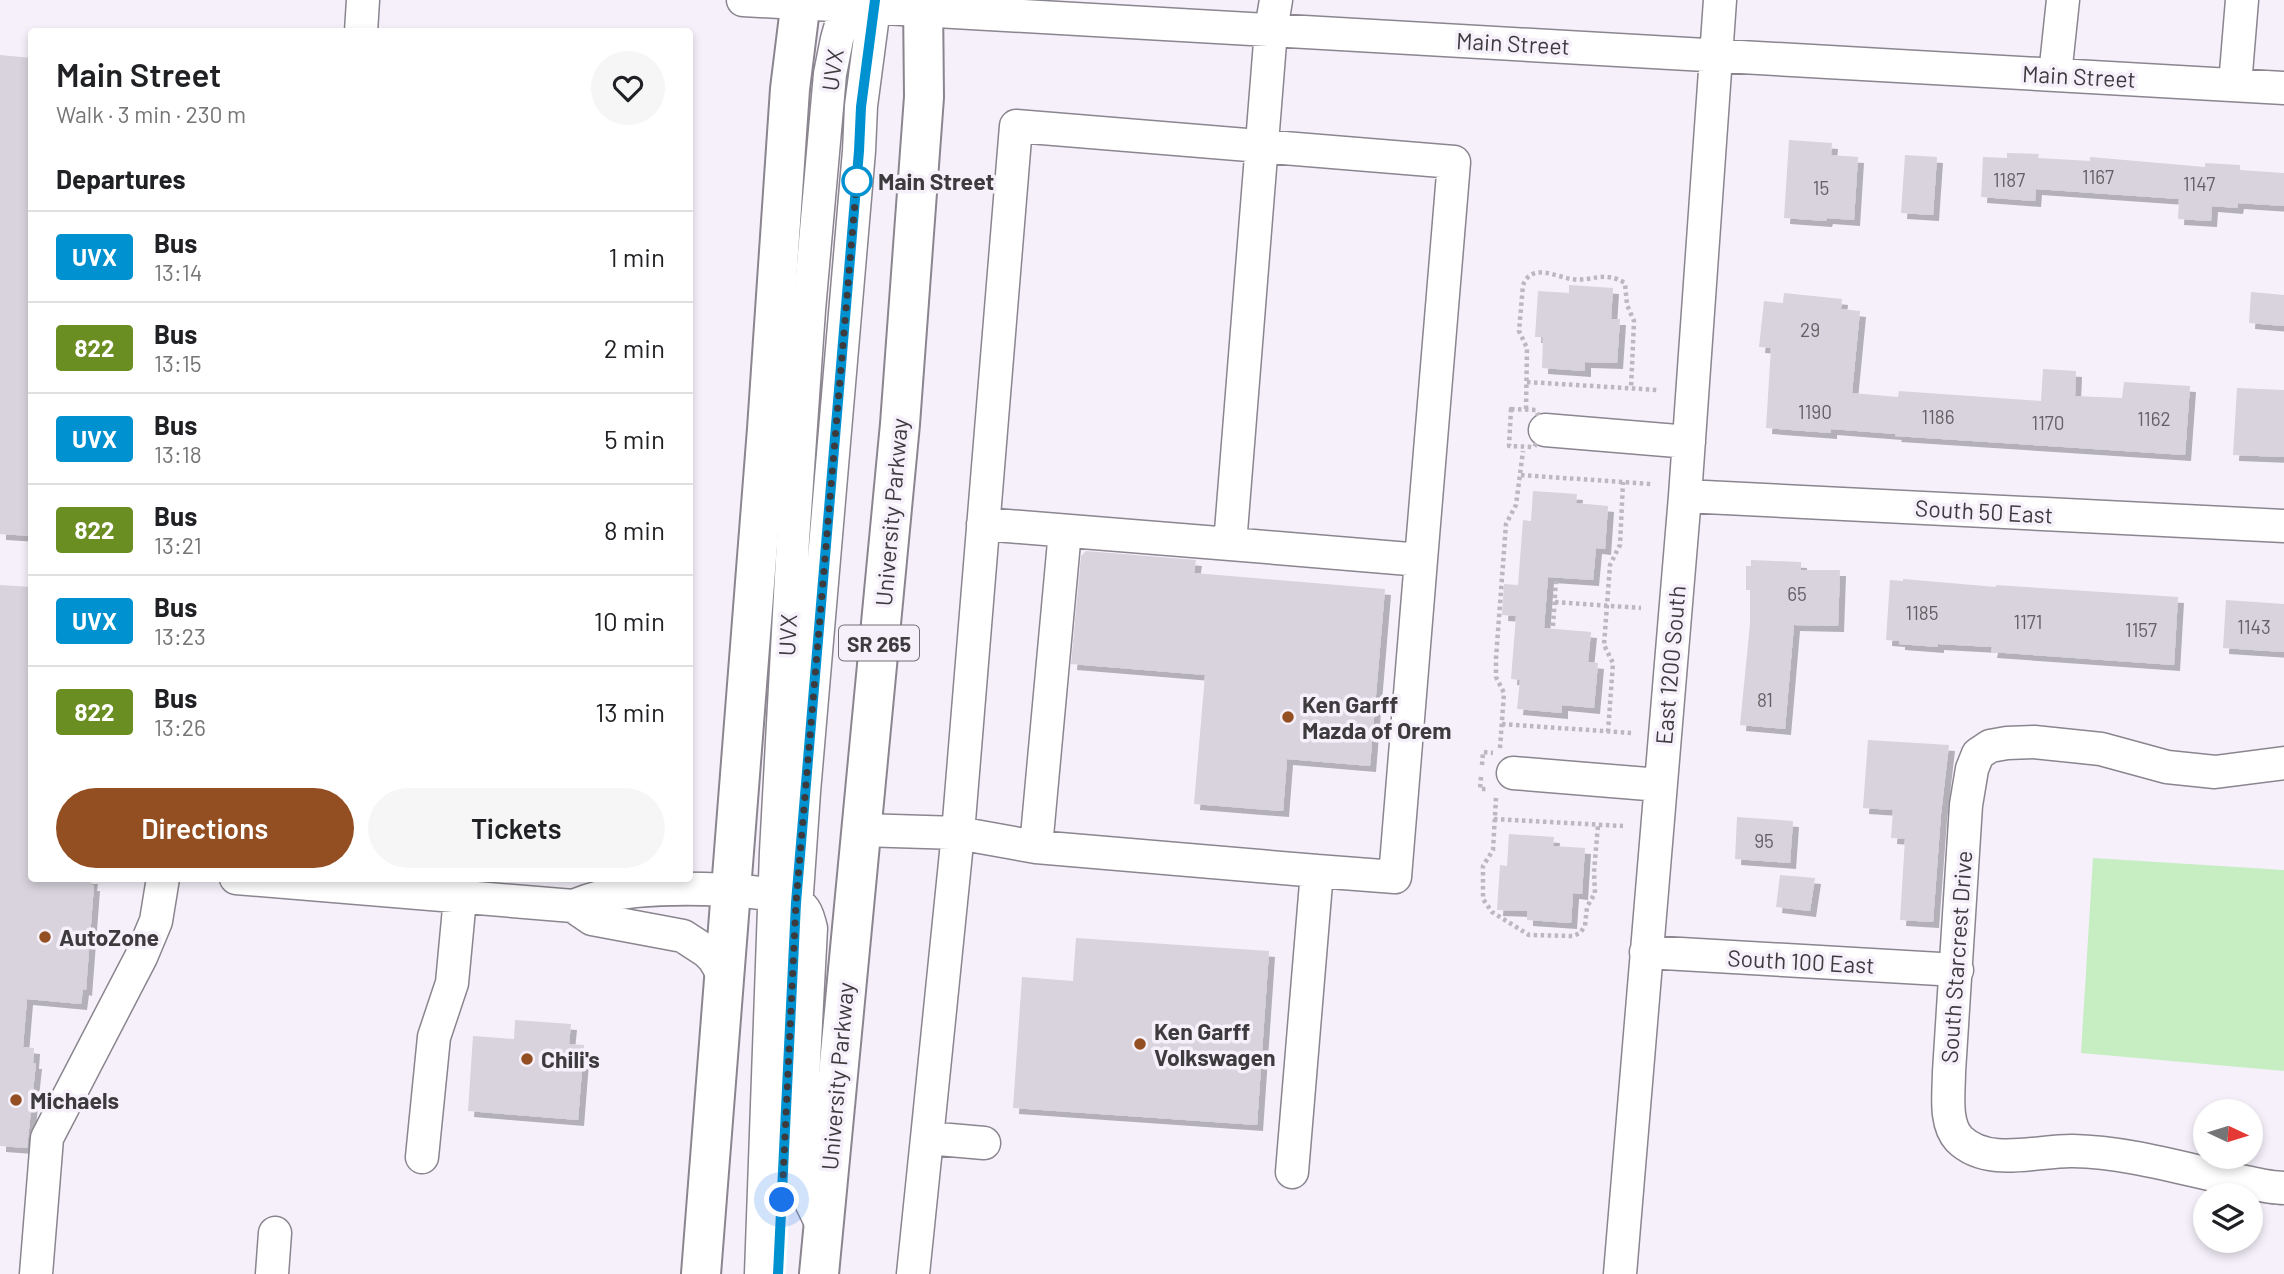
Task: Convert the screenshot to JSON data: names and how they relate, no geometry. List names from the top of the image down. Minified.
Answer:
{"streets":{"main road":["University Parkway","SR 265"],"street":["Main Street","UVX","South 50 East","East 1200 South","South Starcrest Drive","South 100 East"]},"crossings":[["Main Street","UVX"],["Main Street","University Parkway"],["Main Street","East 1200 South"],["South 50 East","East 1200 South"],["East 1200 South","South 100 East"],["South Starcrest Drive","South 100 East"]],"places":["Main Street","Ken Garff Mazda of Orem","AutoZone","Ken Garff Volkswagen","Chili's","Michaels"],"lines":["bus line UVX"],"house_numbers":["1167","1187","1147","15","29","1190","1186","1162","1170","65","1185","1171","1143","1157","81","95"],"north":"right","page":{"heading":[["Main Street","Walk · 3 min · 230 m"],"Departures"],"list":[{"mark":"UVX","name":"Bus","note":"13:14","value":"1 min"},{"mark":"822","name":"Bus","note":"13:15","value":"2 min"},{"mark":"UVX","name":"Bus","note":"13:18","value":"5 min"},{"mark":"822","name":"Bus","note":"13:21","value":"8 min"},{"mark":"UVX","name":"Bus","note":"13:23","value":"10 min"},{"mark":"822","name":"Bus","note":"13:26","value":"13 min"}],"buttons":["Directions","Tickets"]}}
